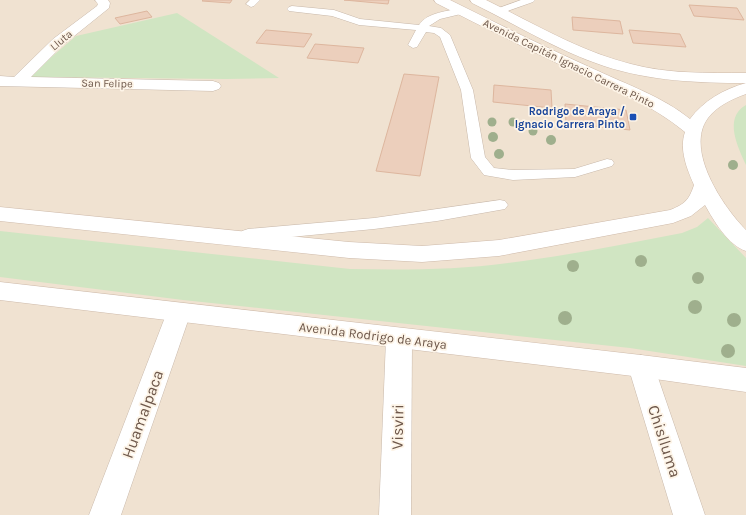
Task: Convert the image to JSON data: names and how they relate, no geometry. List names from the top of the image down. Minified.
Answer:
{"streets":{"street":["Lluta","Avenida Capitán Ignacio Carrera Pinto","San Felipe","Avenida Rodrigo de Araya","Huamalpaca","Visviri","Chislluma"]},"crossings":[["Lluta","San Felipe"],["Avenida Rodrigo de Araya","Huamalpaca"],["Avenida Rodrigo de Araya","Visviri"],["Avenida Rodrigo de Araya","Chislluma"]],"places":{"transit":["Rodrigo de Araya / Ignacio Carrera Pinto"]}}
